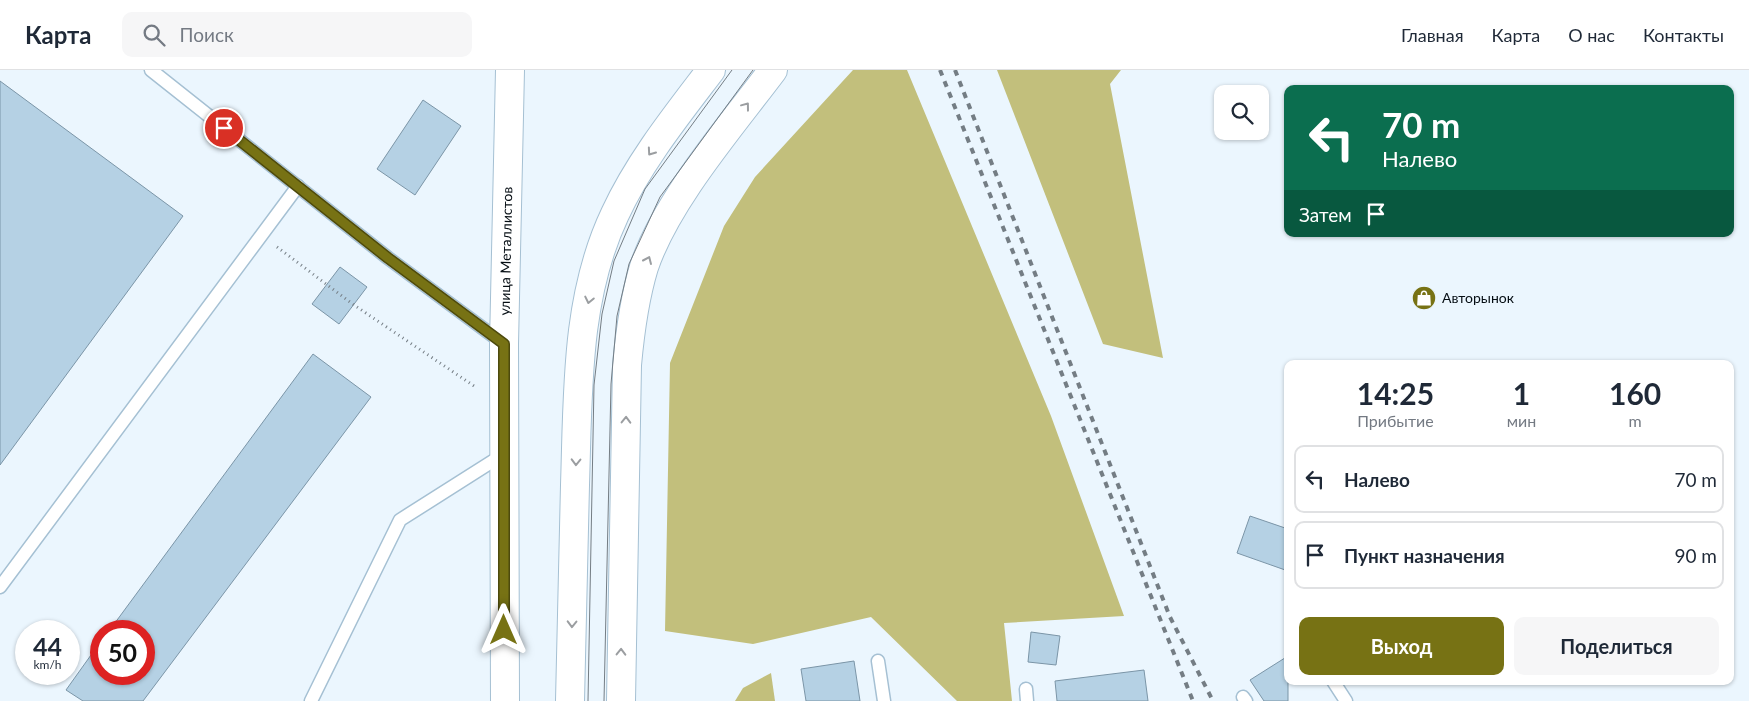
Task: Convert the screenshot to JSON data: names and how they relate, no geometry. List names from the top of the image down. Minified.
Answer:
{"streets":{"main road":["улица Металлистов"]},"places":{"shop":["Авторынок"]},"page":{"header":"Карта","search":"Поиск","nav":["Главная","Карта","О нас","Контакты"],"turn":["70 m","Налево"],"then":"Затем","eta":["14:25","Прибытие","1","мин","160","m"],"list":[{"name":"Налево","value":"70 m"},{"name":"Пункт назначения","value":"90 m"}],"buttons":["Выход","Поделиться"],"speed":"44 km/h","limit":"50"}}
